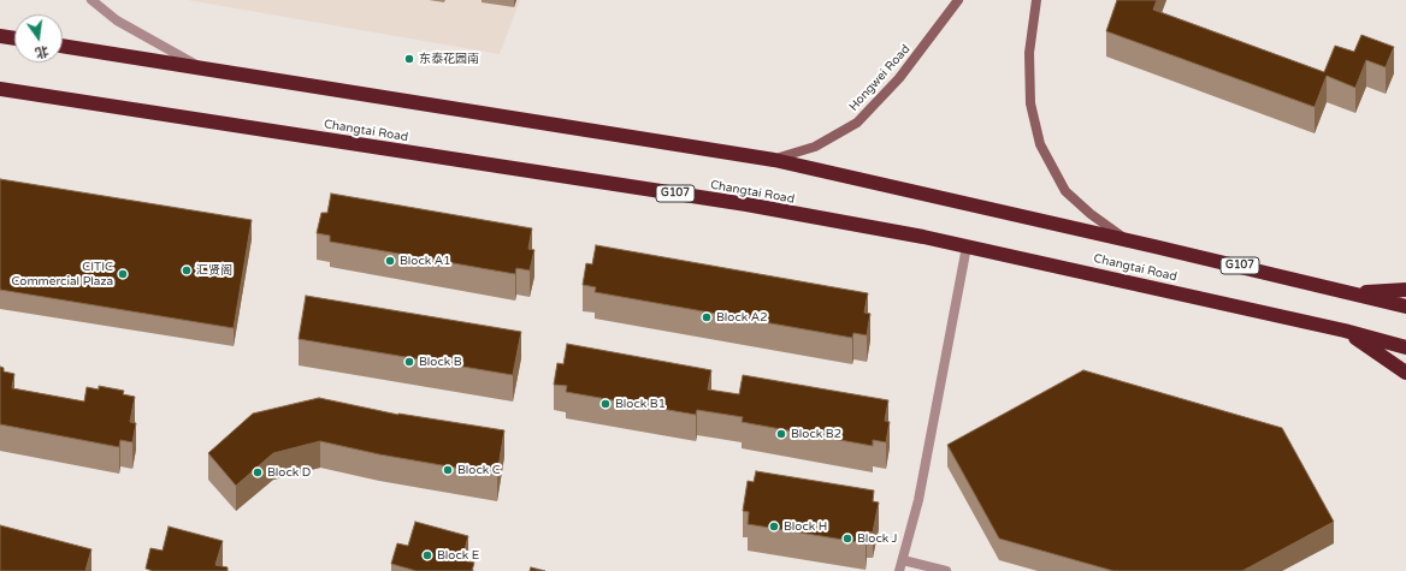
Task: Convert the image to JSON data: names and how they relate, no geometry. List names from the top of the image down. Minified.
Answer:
{"streets":{"highway":["Changtai Road","G107"],"street":["Hongwei Road"]},"crossings":[["Hongwei Road","G107"]],"places":["东泰花园南","Block A1","汇贤阁","CITIC Commercial Plaza","Block A2","Block B","Block B1","Block B2","Block C","Block D","Block H","Block J","Block E"],"north":"bottom"}
